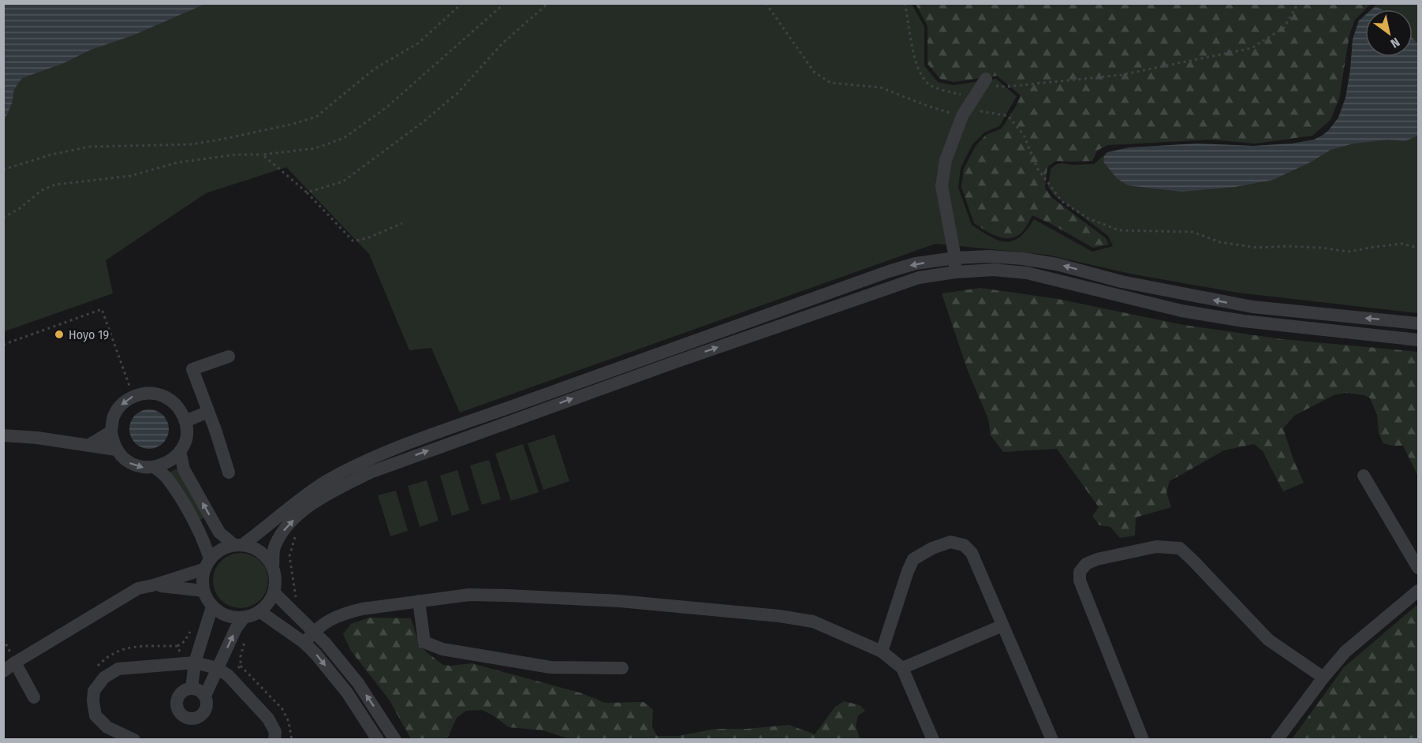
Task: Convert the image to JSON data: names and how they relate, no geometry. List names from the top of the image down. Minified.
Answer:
{"places":["Hoyo 19"],"north":"bottom right"}
